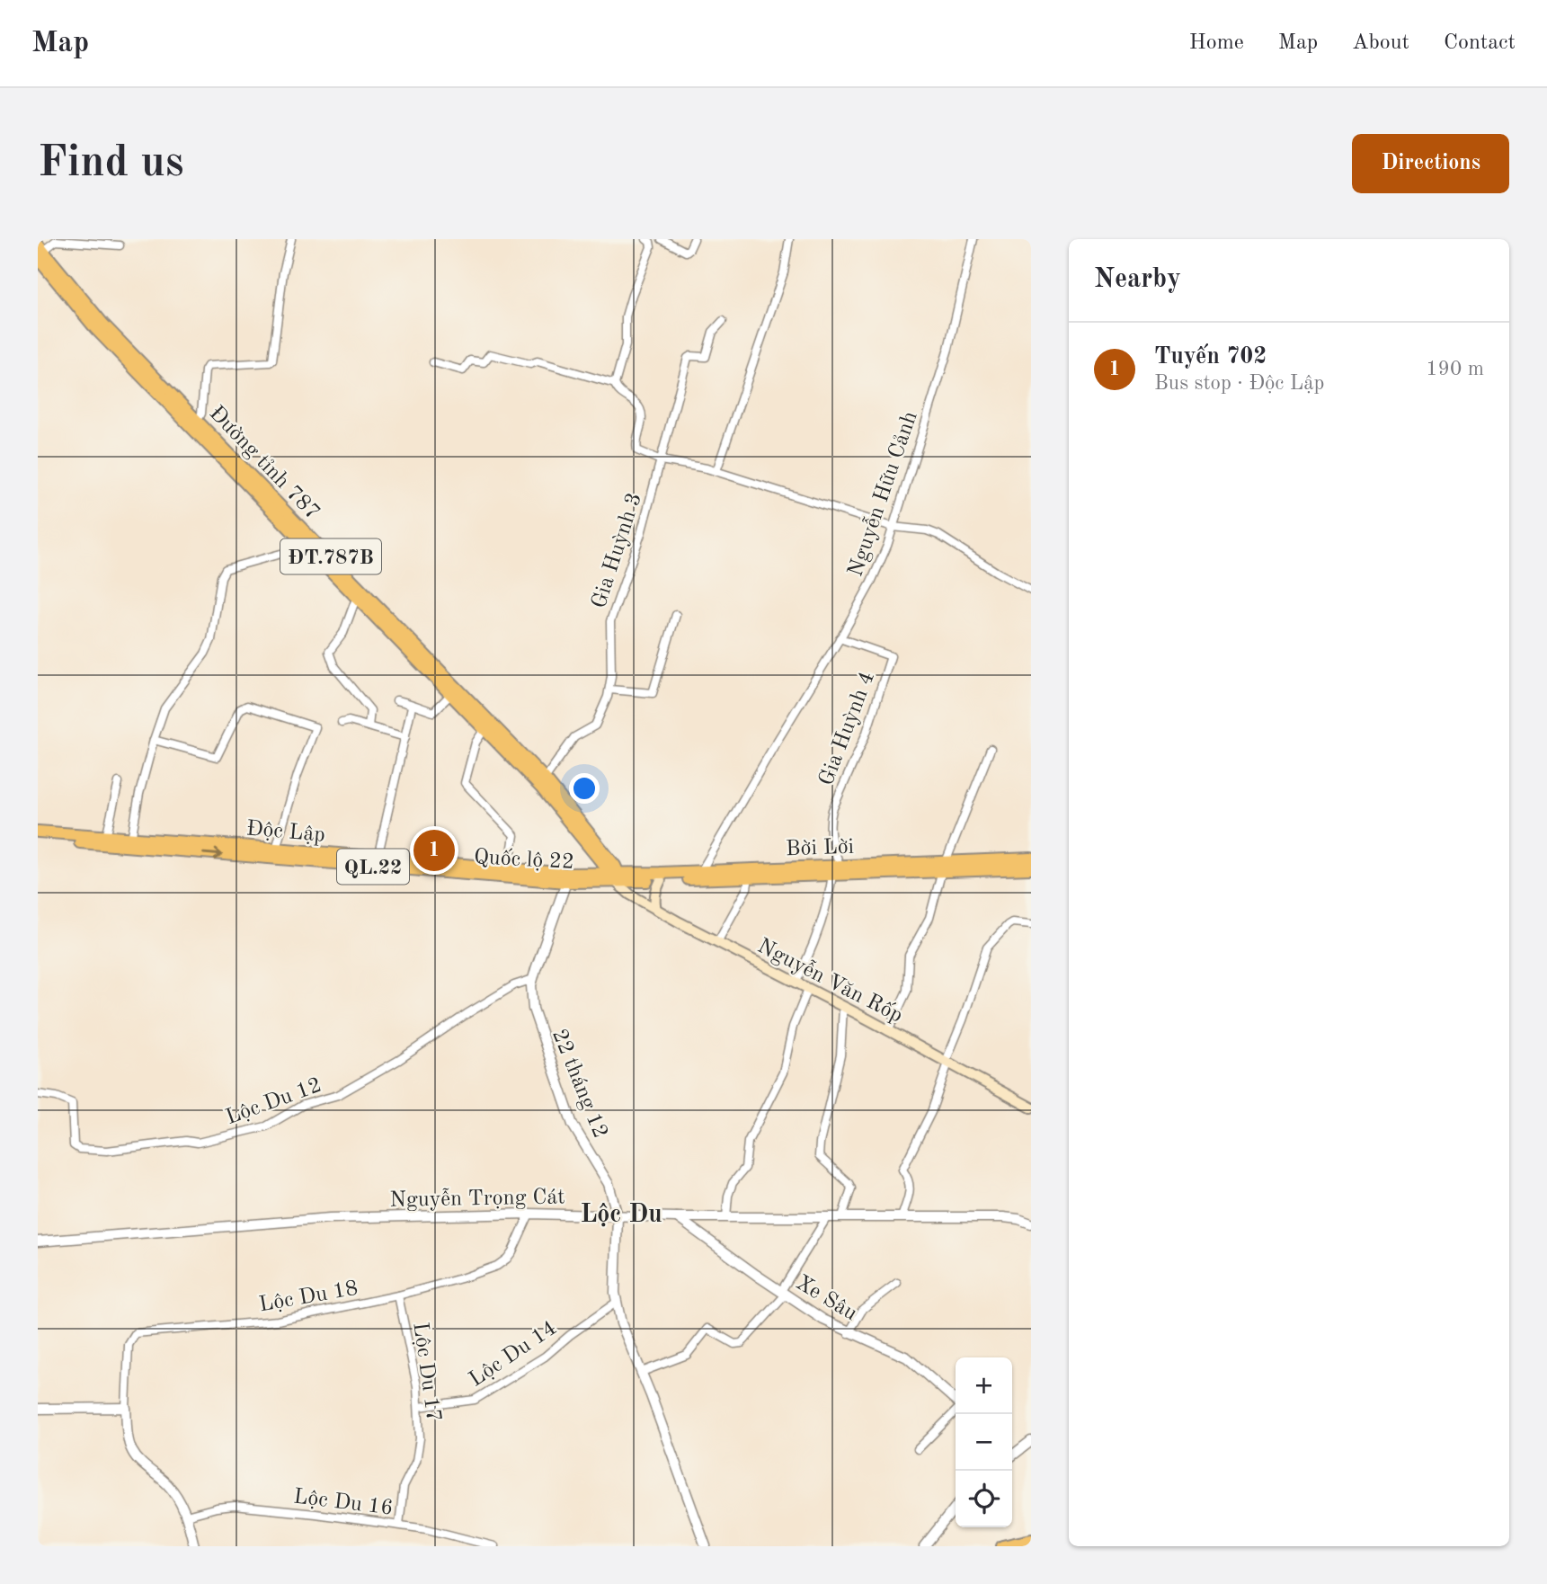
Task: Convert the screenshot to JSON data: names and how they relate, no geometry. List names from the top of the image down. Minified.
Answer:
{"streets":{"main road":["Đường tỉnh 787","ĐT.787B","Độc Lập","Bời Lời","Quốc lộ 22","QL.22","Nguyễn Văn Rốp"],"street":["Nguyễn Hữu Cảnh","Gia Huỳnh 3","Gia Huỳnh 4","22 tháng 12","Lộc Du 12","Nguyễn Trọng Cát","Lộc Du 18","Xe Sâu","Lộc Du 14","Lộc Du 17","Lộc Du 16"]},"crossings":[["Đường tỉnh 787","Gia Huỳnh 3"],["Đường tỉnh 787","Bời Lời"],["Đường tỉnh 787","Quốc lộ 22"],["Đường tỉnh 787","Nguyễn Văn Rốp"],["Nguyễn Hữu Cảnh","Gia Huỳnh 4"],["Nguyễn Hữu Cảnh","Bời Lời"],["Gia Huỳnh 4","Bời Lời"],["Độc Lập","Quốc lộ 22"],["Độc Lập","22 tháng 12"],["Bời Lời","Quốc lộ 22"],["Bời Lời","Nguyễn Văn Rốp"],["Quốc lộ 22","Nguyễn Văn Rốp"],["Quốc lộ 22","22 tháng 12"],["22 tháng 12","Lộc Du 12"],["22 tháng 12","Nguyễn Trọng Cát"],["22 tháng 12","Lộc Du 14"],["Nguyễn Trọng Cát","Lộc Du 18"],["Nguyễn Trọng Cát","Xe Sâu"],["Lộc Du 18","Lộc Du 17"],["Lộc Du 14","Lộc Du 17"],["Lộc Du 17","Lộc Du 16"]],"one_way":["Quốc lộ 22"],"districts":["Lộc Du"],"page":{"header":"Map","nav":["Home","Map","About","Contact"],"buttons":"Directions","title":"Find us","heading":"Nearby","list":[{"mark":"1","name":"Tuyến 702","note":"Bus stop · Độc Lập","value":"190 m"}],"pins":"1","map_buttons":["+","−"]}}
